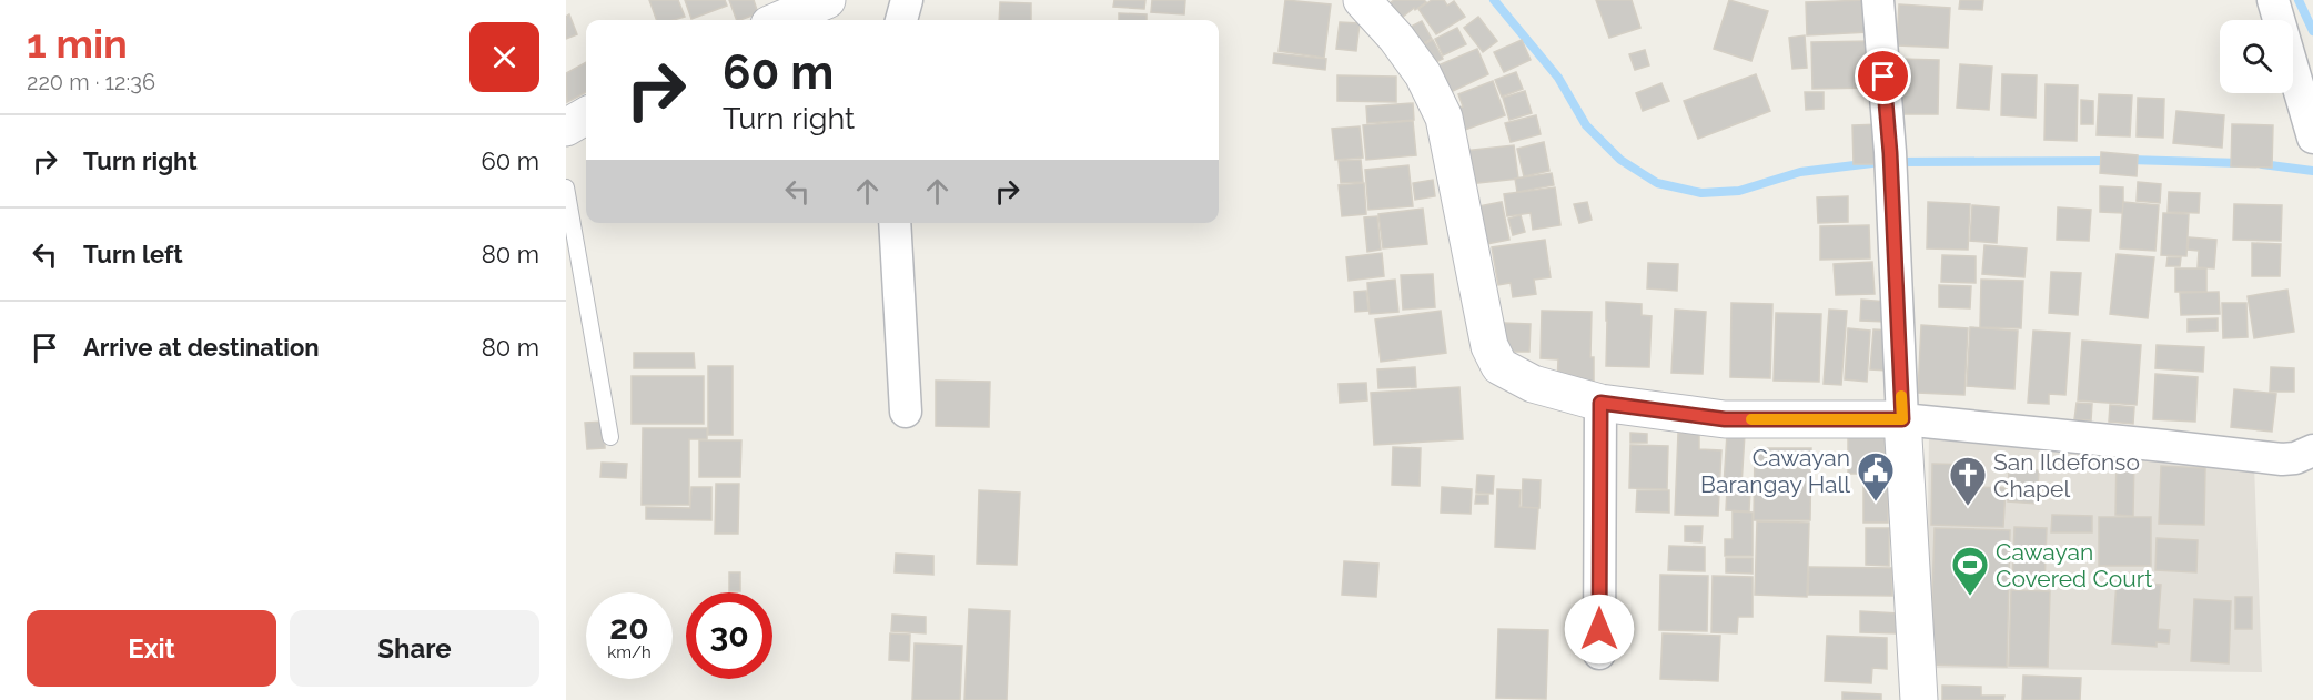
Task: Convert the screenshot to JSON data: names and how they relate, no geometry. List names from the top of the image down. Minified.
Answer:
{"places":{"public building":["Cawayan Barangay Hall"],"church":["San Ildefonso Chapel"],"sports":["Cawayan Covered Court"]},"page":{"heading":["1 min","220 m · 12:36"],"turn":["60 m","Turn right"],"list":[{"name":"Turn right","value":"60 m"},{"name":"Turn left","value":"80 m"},{"name":"Arrive at destination","value":"80 m"}],"speed":"20 km/h","limit":"30","buttons":["Exit","Share"]}}
